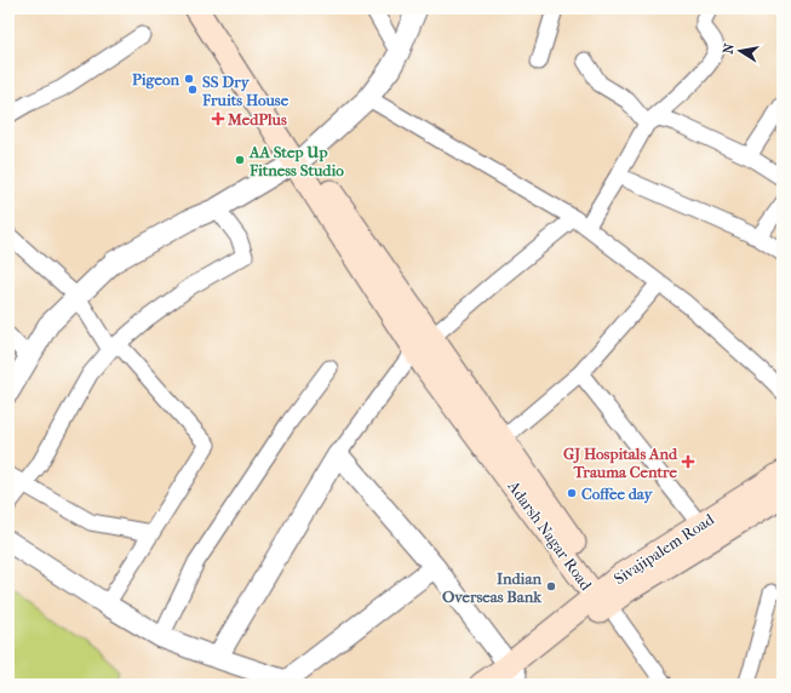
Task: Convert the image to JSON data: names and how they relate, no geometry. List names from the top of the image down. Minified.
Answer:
{"streets":{"main road":["Adarsh Nagar Road","Sivajipalem Road"]},"crossings":[["Adarsh Nagar Road","Sivajipalem Road"]],"places":{"other":["Pigeon","SS Dry Fruits House","AA Step Up Fitness Studio","Coffee day","Indian Overseas Bank"],"health":["MedPlus","GJ Hospitals And Trauma Centre"]},"north":"left"}
